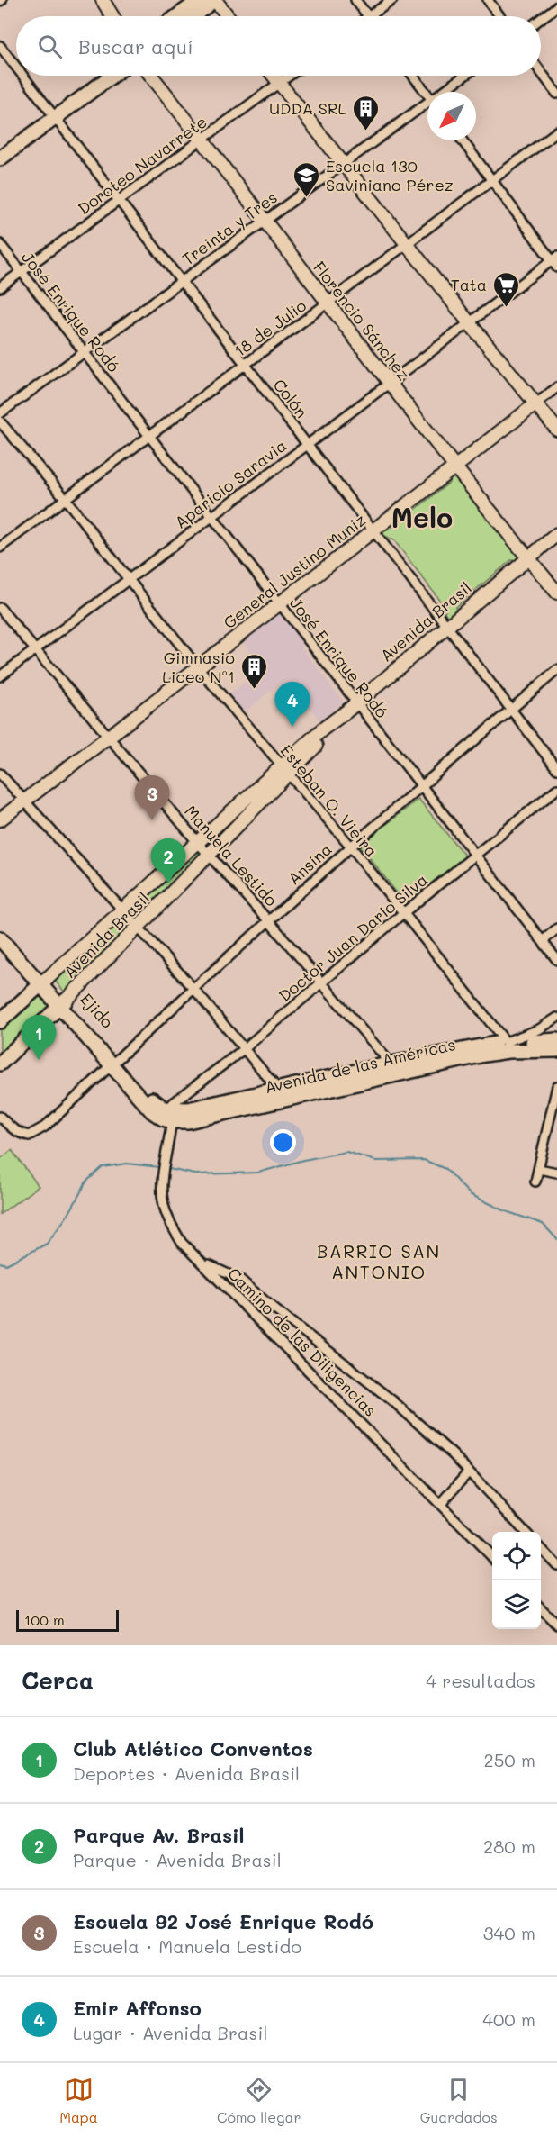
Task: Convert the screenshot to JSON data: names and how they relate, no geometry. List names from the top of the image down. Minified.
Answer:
{"streets":{"main road":["Avenida Brasil","Ejido","Avenida de las Américas"],"street":["Doroteo Navarrete","Treinta y Tres","José Enrique Rodó","Florencio Sánchez","18 de Julio","Colón","Aparicio Saravia","General Justino Muniz","Esteban O. Vieira","Manuela Lestido","Ansina","Doctor Juan Dario Silva","Camino de las Diligencias"]},"crossings":[["Doroteo Navarrete","José Enrique Rodó"],["Doroteo Navarrete","Florencio Sánchez"],["Doroteo Navarrete","Colón"],["Treinta y Tres","José Enrique Rodó"],["Treinta y Tres","Florencio Sánchez"],["Treinta y Tres","Colón"],["José Enrique Rodó","18 de Julio"],["José Enrique Rodó","Aparicio Saravia"],["José Enrique Rodó","General Justino Muniz"],["José Enrique Rodó","Avenida Brasil"],["José Enrique Rodó","Ansina"],["José Enrique Rodó","Doctor Juan Dario Silva"],["Florencio Sánchez","18 de Julio"],["Florencio Sánchez","Aparicio Saravia"],["Florencio Sánchez","General Justino Muniz"],["Florencio Sánchez","Avenida Brasil"],["18 de Julio","Colón"],["18 de Julio","Esteban O. Vieira"],["Colón","Aparicio Saravia"],["Colón","General Justino Muniz"],["Colón","Avenida Brasil"],["Colón","Ansina"],["Aparicio Saravia","Esteban O. Vieira"],["Aparicio Saravia","Manuela Lestido"],["General Justino Muniz","Esteban O. Vieira"],["General Justino Muniz","Manuela Lestido"],["Avenida Brasil","Esteban O. Vieira"],["Avenida Brasil","Manuela Lestido"],["Avenida Brasil","Ejido"],["Esteban O. Vieira","Ansina"],["Esteban O. Vieira","Doctor Juan Dario Silva"],["Esteban O. Vieira","Avenida de las Américas"],["Manuela Lestido","Ansina"],["Manuela Lestido","Doctor Juan Dario Silva"],["Manuela Lestido","Avenida de las Américas"],["Ansina","Ejido"],["Doctor Juan Dario Silva","Ejido"],["Doctor Juan Dario Silva","Avenida de las Américas"],["Doctor Juan Dario Silva","Camino de las Diligencias"],["Ejido","Avenida de las Américas"],["Ejido","Camino de las Diligencias"],["Avenida de las Américas","Camino de las Diligencias"]],"districts":["Melo","BARRIO SAN ANTONIO"],"places":{"building":["UDDA SRL","Gimnasio Liceo Nº1"],"school or university":["Escuela 130 Saviniano Pérez"],"supermarket":["Tata"]},"scale_bar":"100 m","north":"bottom left","page":{"search":"Buscar aquí","pins":["4","3","2","1"],"scale":"100 m","heading":["Cerca","4 resultados"],"list":[{"mark":"1","name":"Club Atlético Conventos","note":"Deportes · Avenida Brasil","value":"250 m"},{"mark":"2","name":"Parque Av. Brasil","note":"Parque · Avenida Brasil","value":"280 m"},{"mark":"3","name":"Escuela 92 José Enrique Rodó","note":"Escuela · Manuela Lestido","value":"340 m"},{"mark":"4","name":"Emir Affonso","note":"Lugar · Avenida Brasil","value":"400 m"}],"nav":["Mapa","Cómo llegar","Guardados"]}}
